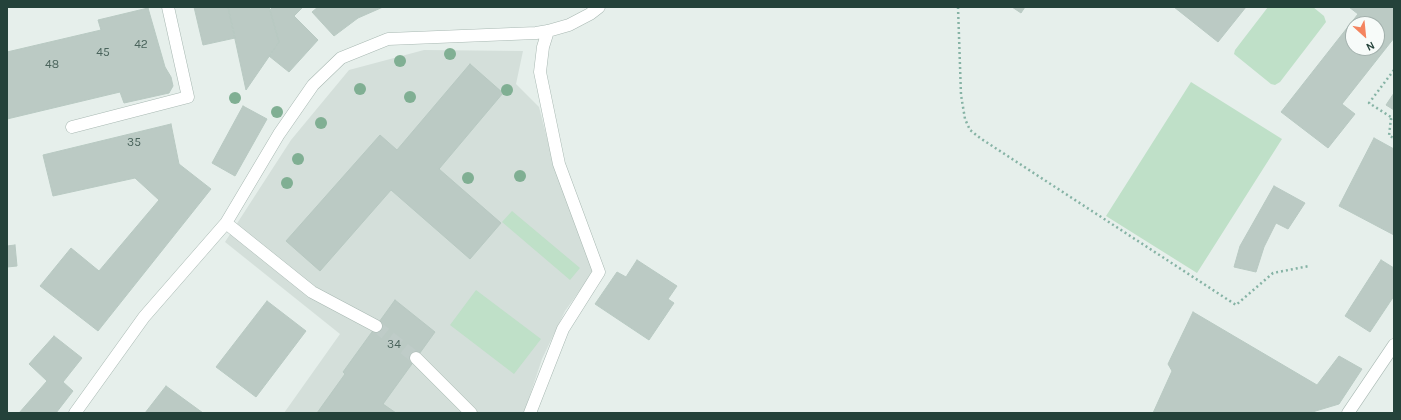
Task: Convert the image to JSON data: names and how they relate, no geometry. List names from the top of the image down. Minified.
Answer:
{"house_numbers":["42","45","48","35","34"],"north":"bottom right"}
